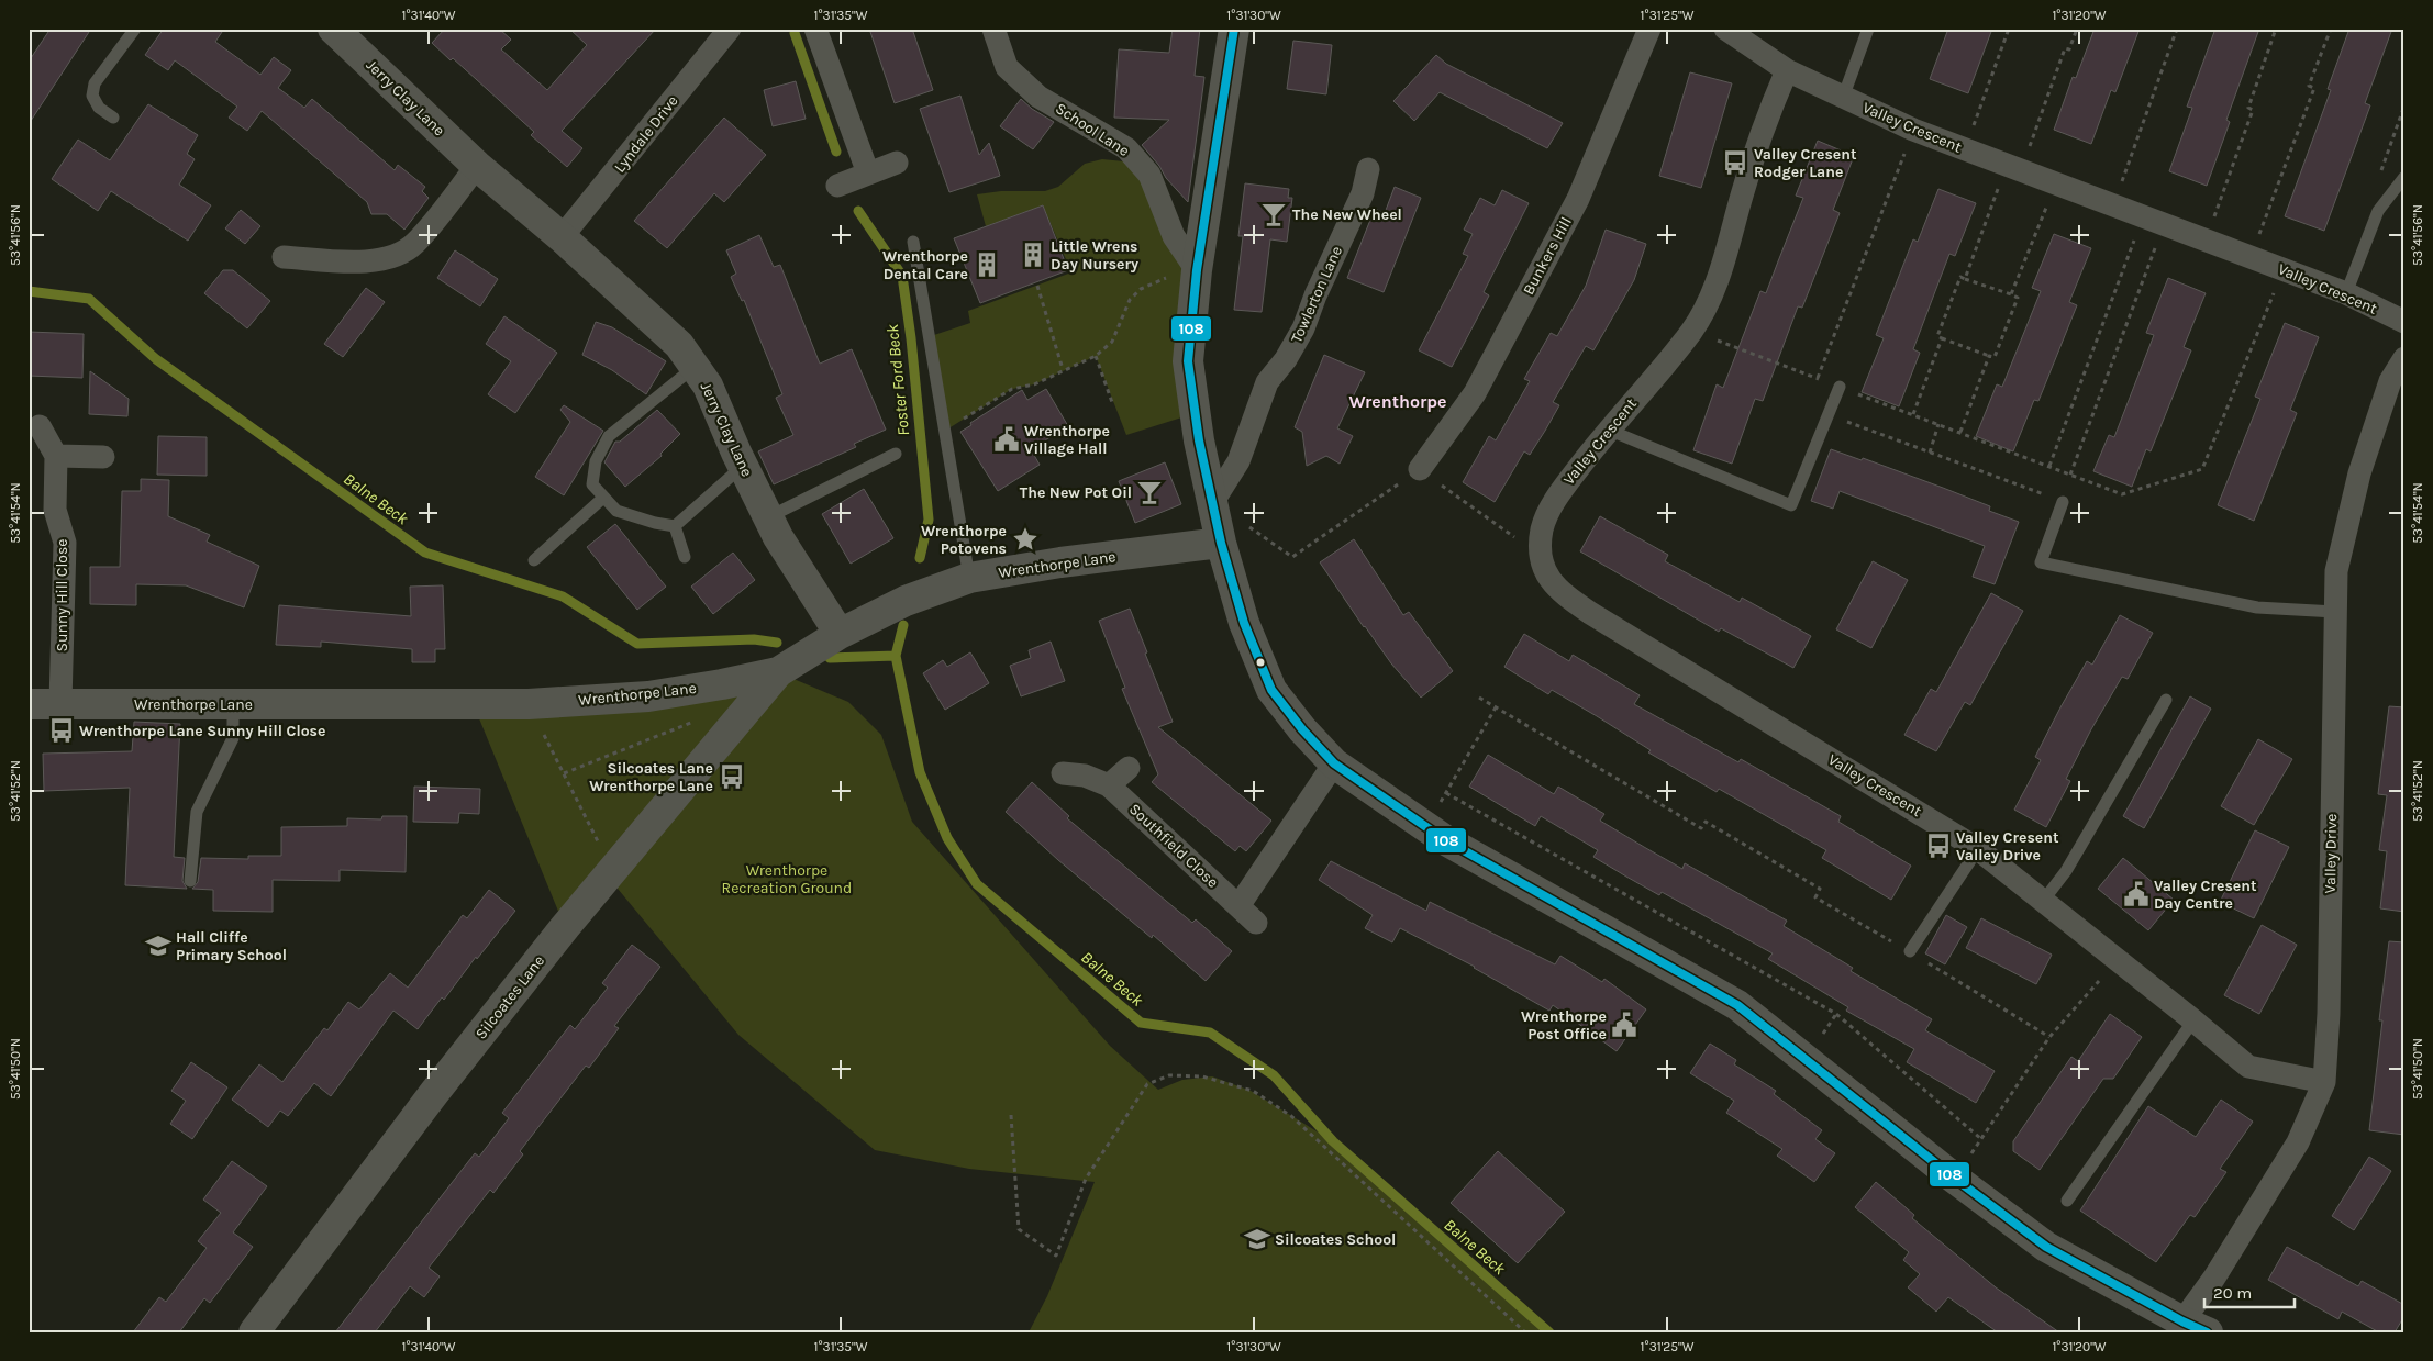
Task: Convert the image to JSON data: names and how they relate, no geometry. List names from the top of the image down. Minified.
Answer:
{"streets":{"street":["Jerry Clay Lane","Valley Crescent","School Lane","Lyndale Drive","Bunkers Hill","Towlerton Lane","Wrenthorpe Lane","Sunny Hill Close","Southfield Close","Valley Drive","Silcoates Lane"]},"crossings":[["Jerry Clay Lane","Lyndale Drive"],["Jerry Clay Lane","Wrenthorpe Lane"],["Valley Crescent","Valley Drive"],["Wrenthorpe Lane","Sunny Hill Close"],["Wrenthorpe Lane","Silcoates Lane"]],"districts":["Wrenthorpe"],"water":["Foster Ford Beck","Balne Beck"],"parks":["Wrenthorpe Recreation Ground"],"places":{"bus stop":["Valley Cresent Rodger Lane","Wrenthorpe Lane Sunny Hill Close","Silcoates Lane Wrenthorpe Lane","Valley Cresent Valley Drive"],"bar":["The New Wheel","The New Pot Oil"],"building":["Little Wrens Day Nursery","Wrenthorpe Dental Care"],"public building":["Wrenthorpe Village Hall","Valley Cresent Day Centre","Wrenthorpe Post Office"],"place":["Wrenthorpe Potovens"],"school or university":["Hall Cliffe Primary School","Silcoates School"]},"lines":["transit line 108"],"scale_bar":"20 m","coordinates":["1°31'40\"W","1°31'35\"W","1°31'30\"W","1°31'25\"W","1°31'20\"W","53°41'56\"N","53°41'54\"N","53°41'52\"N","53°41'50\"N"]}
